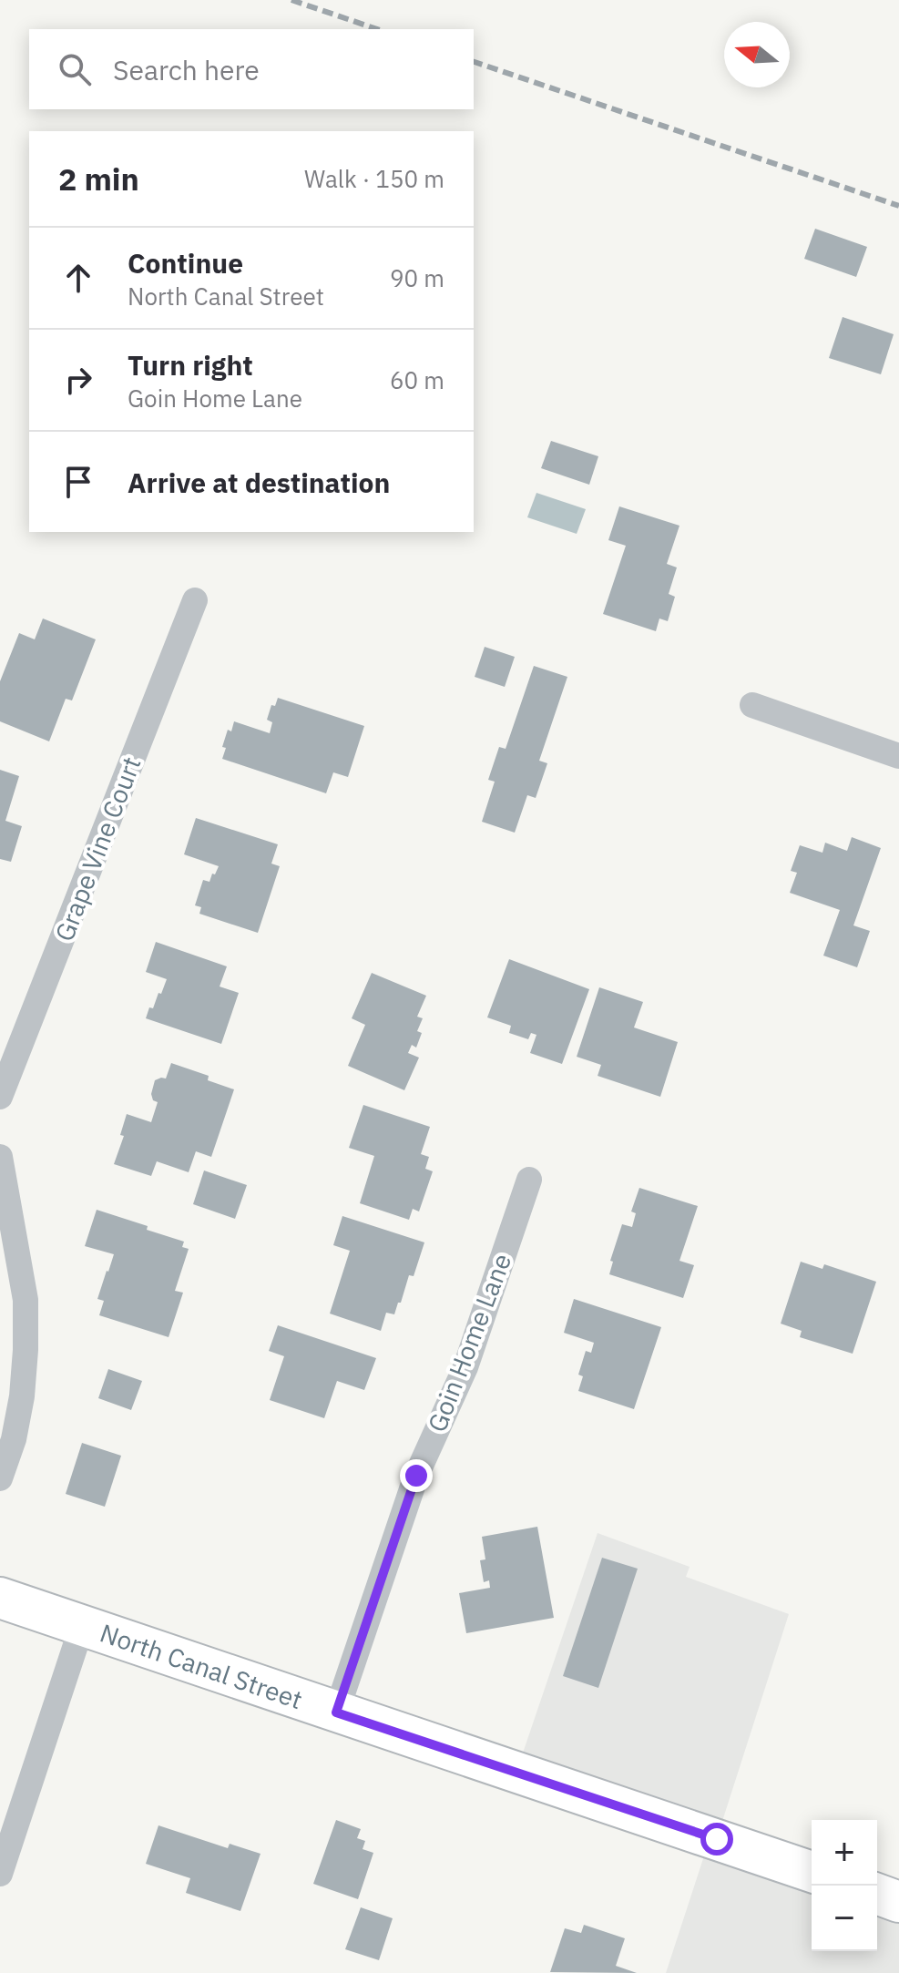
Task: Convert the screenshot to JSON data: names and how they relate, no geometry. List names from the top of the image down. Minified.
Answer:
{"streets":{"main road":["North Canal Street"],"street":["Grape Vine Court","Goin Home Lane"]},"crossings":[["Goin Home Lane","North Canal Street"]],"north":"left","page":{"search":"Search here","heading":["2 min","Walk · 150 m"],"list":[["Continue","North Canal Street","90 m"],["Turn right","Goin Home Lane","60 m"],"Arrive at destination"],"map_buttons":["+","−"]}}
